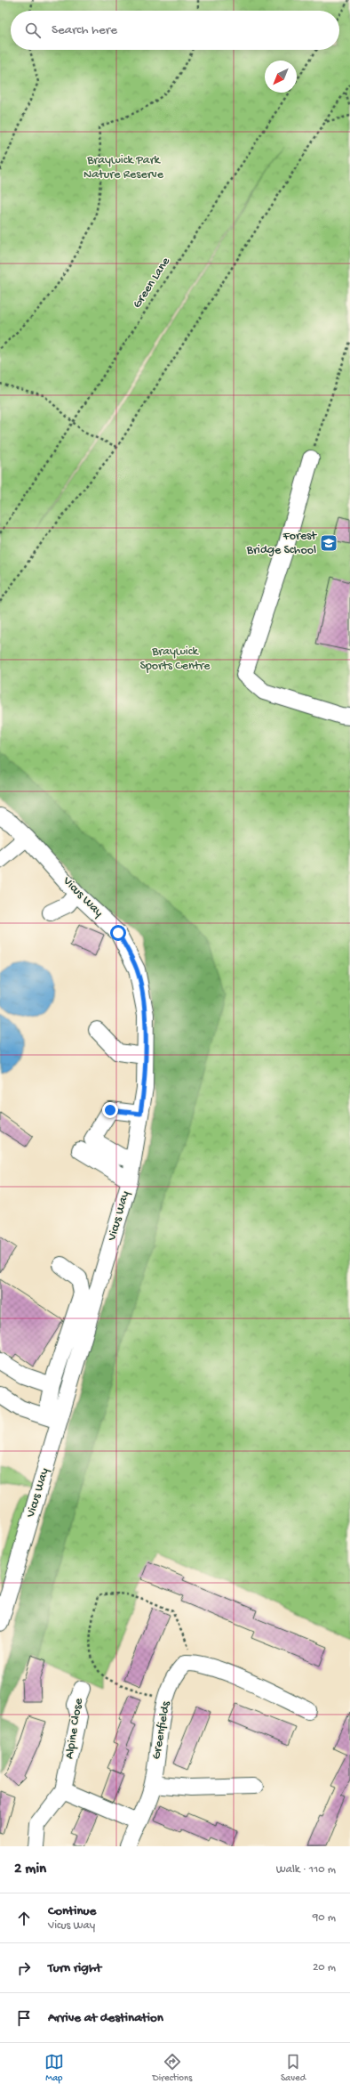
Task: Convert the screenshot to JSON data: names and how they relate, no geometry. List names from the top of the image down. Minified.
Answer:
{"streets":{"street":["Vicus Way","Alpine Close","Greenfields"],"path":["Green Lane"]},"parks":["Braywick Park Nature Reserve","Braywick Sports Centre"],"places":{"school or university":["Forest Bridge School"]},"north":"bottom left","page":{"search":"Search here","heading":["2 min","Walk · 110 m"],"list":[["Continue","Vicus Way","90 m"],["Turn right","20 m"],"Arrive at destination"],"nav":["Map","Directions","Saved"]}}
